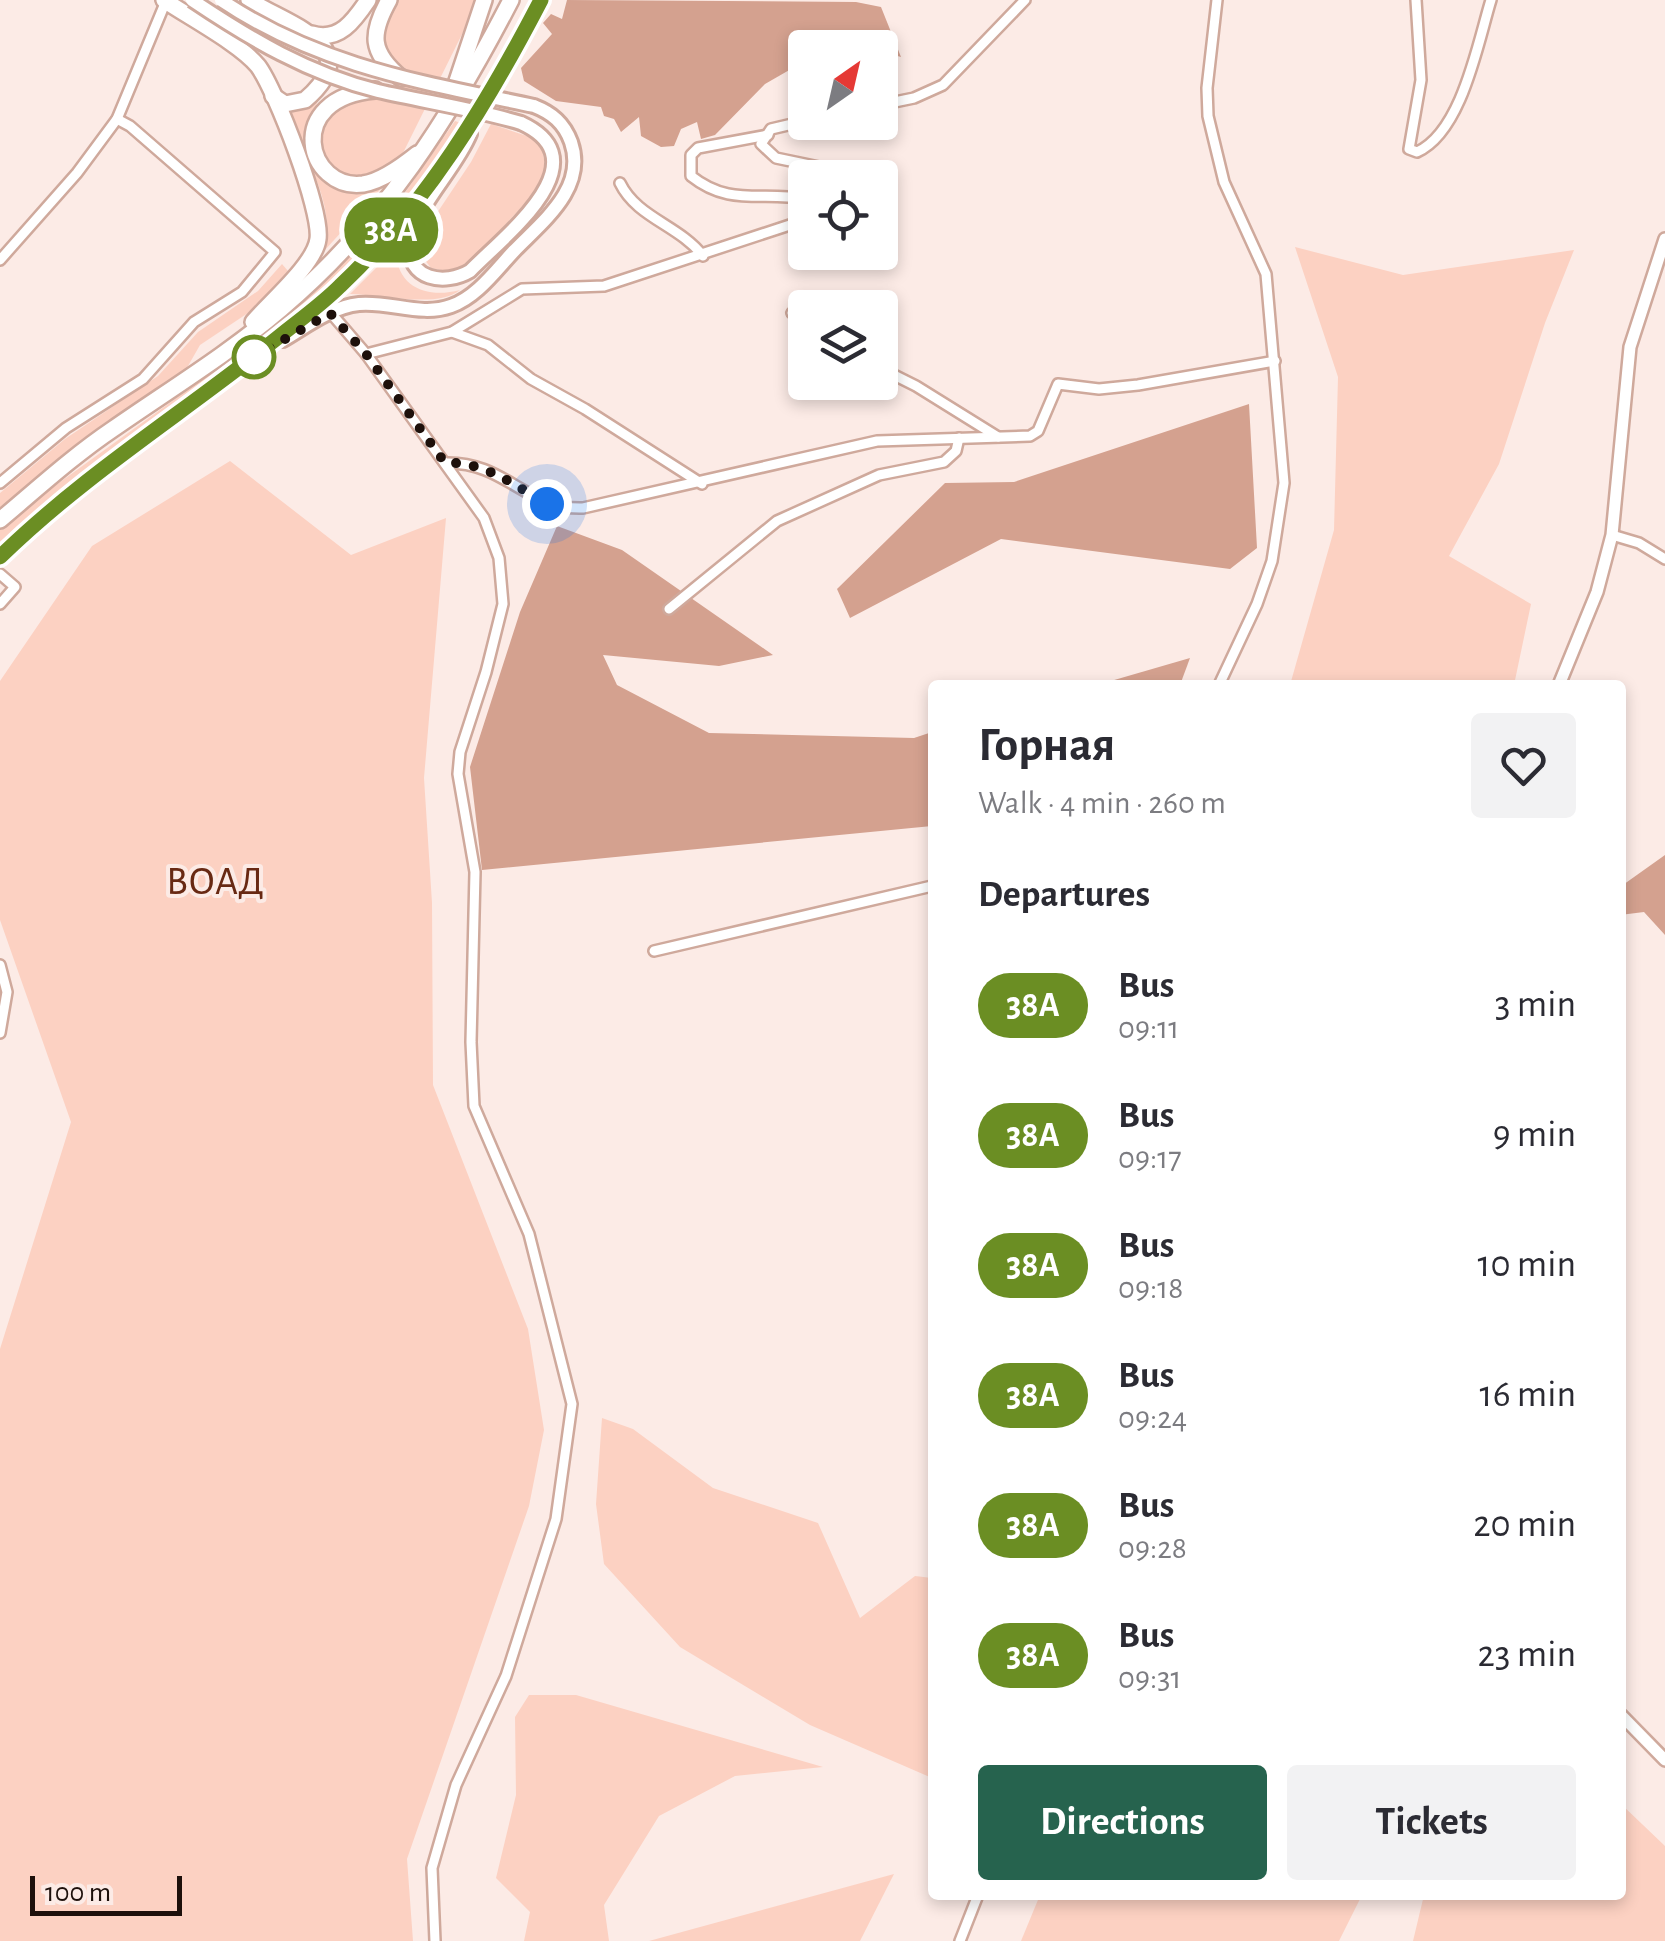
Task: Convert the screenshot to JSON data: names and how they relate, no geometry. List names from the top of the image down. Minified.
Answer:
{"parks":["ВОАД"],"lines":["bus line 38А"],"scale_bar":"100 m","north":"top right","page":{"on_map":"38А","heading":[["Горная","Walk · 4 min · 260 m"],"Departures"],"list":[{"mark":"38А","name":"Bus","note":"09:11","value":"3 min"},{"mark":"38А","name":"Bus","note":"09:17","value":"9 min"},{"mark":"38А","name":"Bus","note":"09:18","value":"10 min"},{"mark":"38А","name":"Bus","note":"09:24","value":"16 min"},{"mark":"38А","name":"Bus","note":"09:28","value":"20 min"},{"mark":"38А","name":"Bus","note":"09:31","value":"23 min"}],"buttons":["Directions","Tickets"],"scale":"100 m"}}
